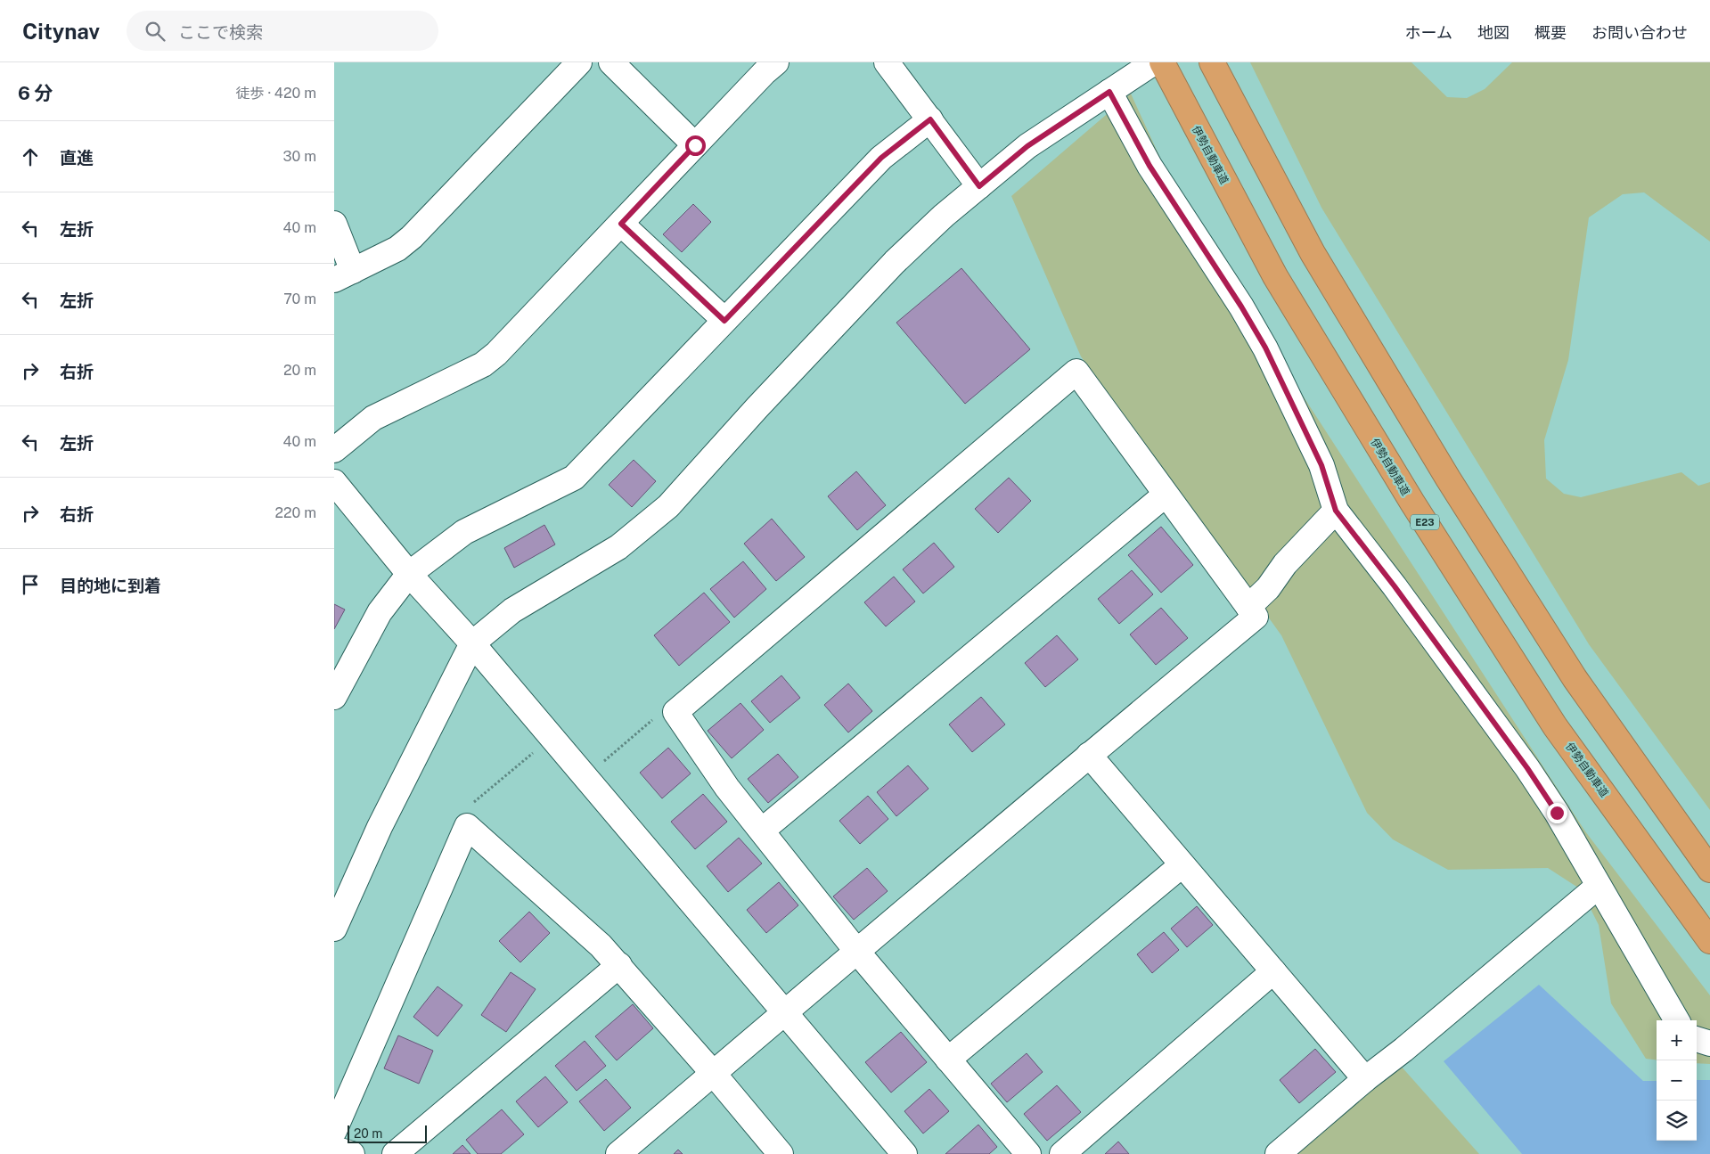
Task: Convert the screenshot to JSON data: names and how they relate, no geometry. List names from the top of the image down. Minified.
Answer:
{"streets":{"highway":["伊勢自動車道","E23"]},"scale_bar":"20 m","page":{"header":"Citynav","search":"ここで検索","nav":["ホーム","地図","概要","お問い合わせ"],"heading":["6 分","徒歩 · 420 m"],"list":[["直進","30 m"],["左折","40 m"],["左折","70 m"],["右折","20 m"],["左折","40 m"],["右折","220 m"],"目的地に到着"],"map_buttons":["+","−"],"scale":"20 m"}}
